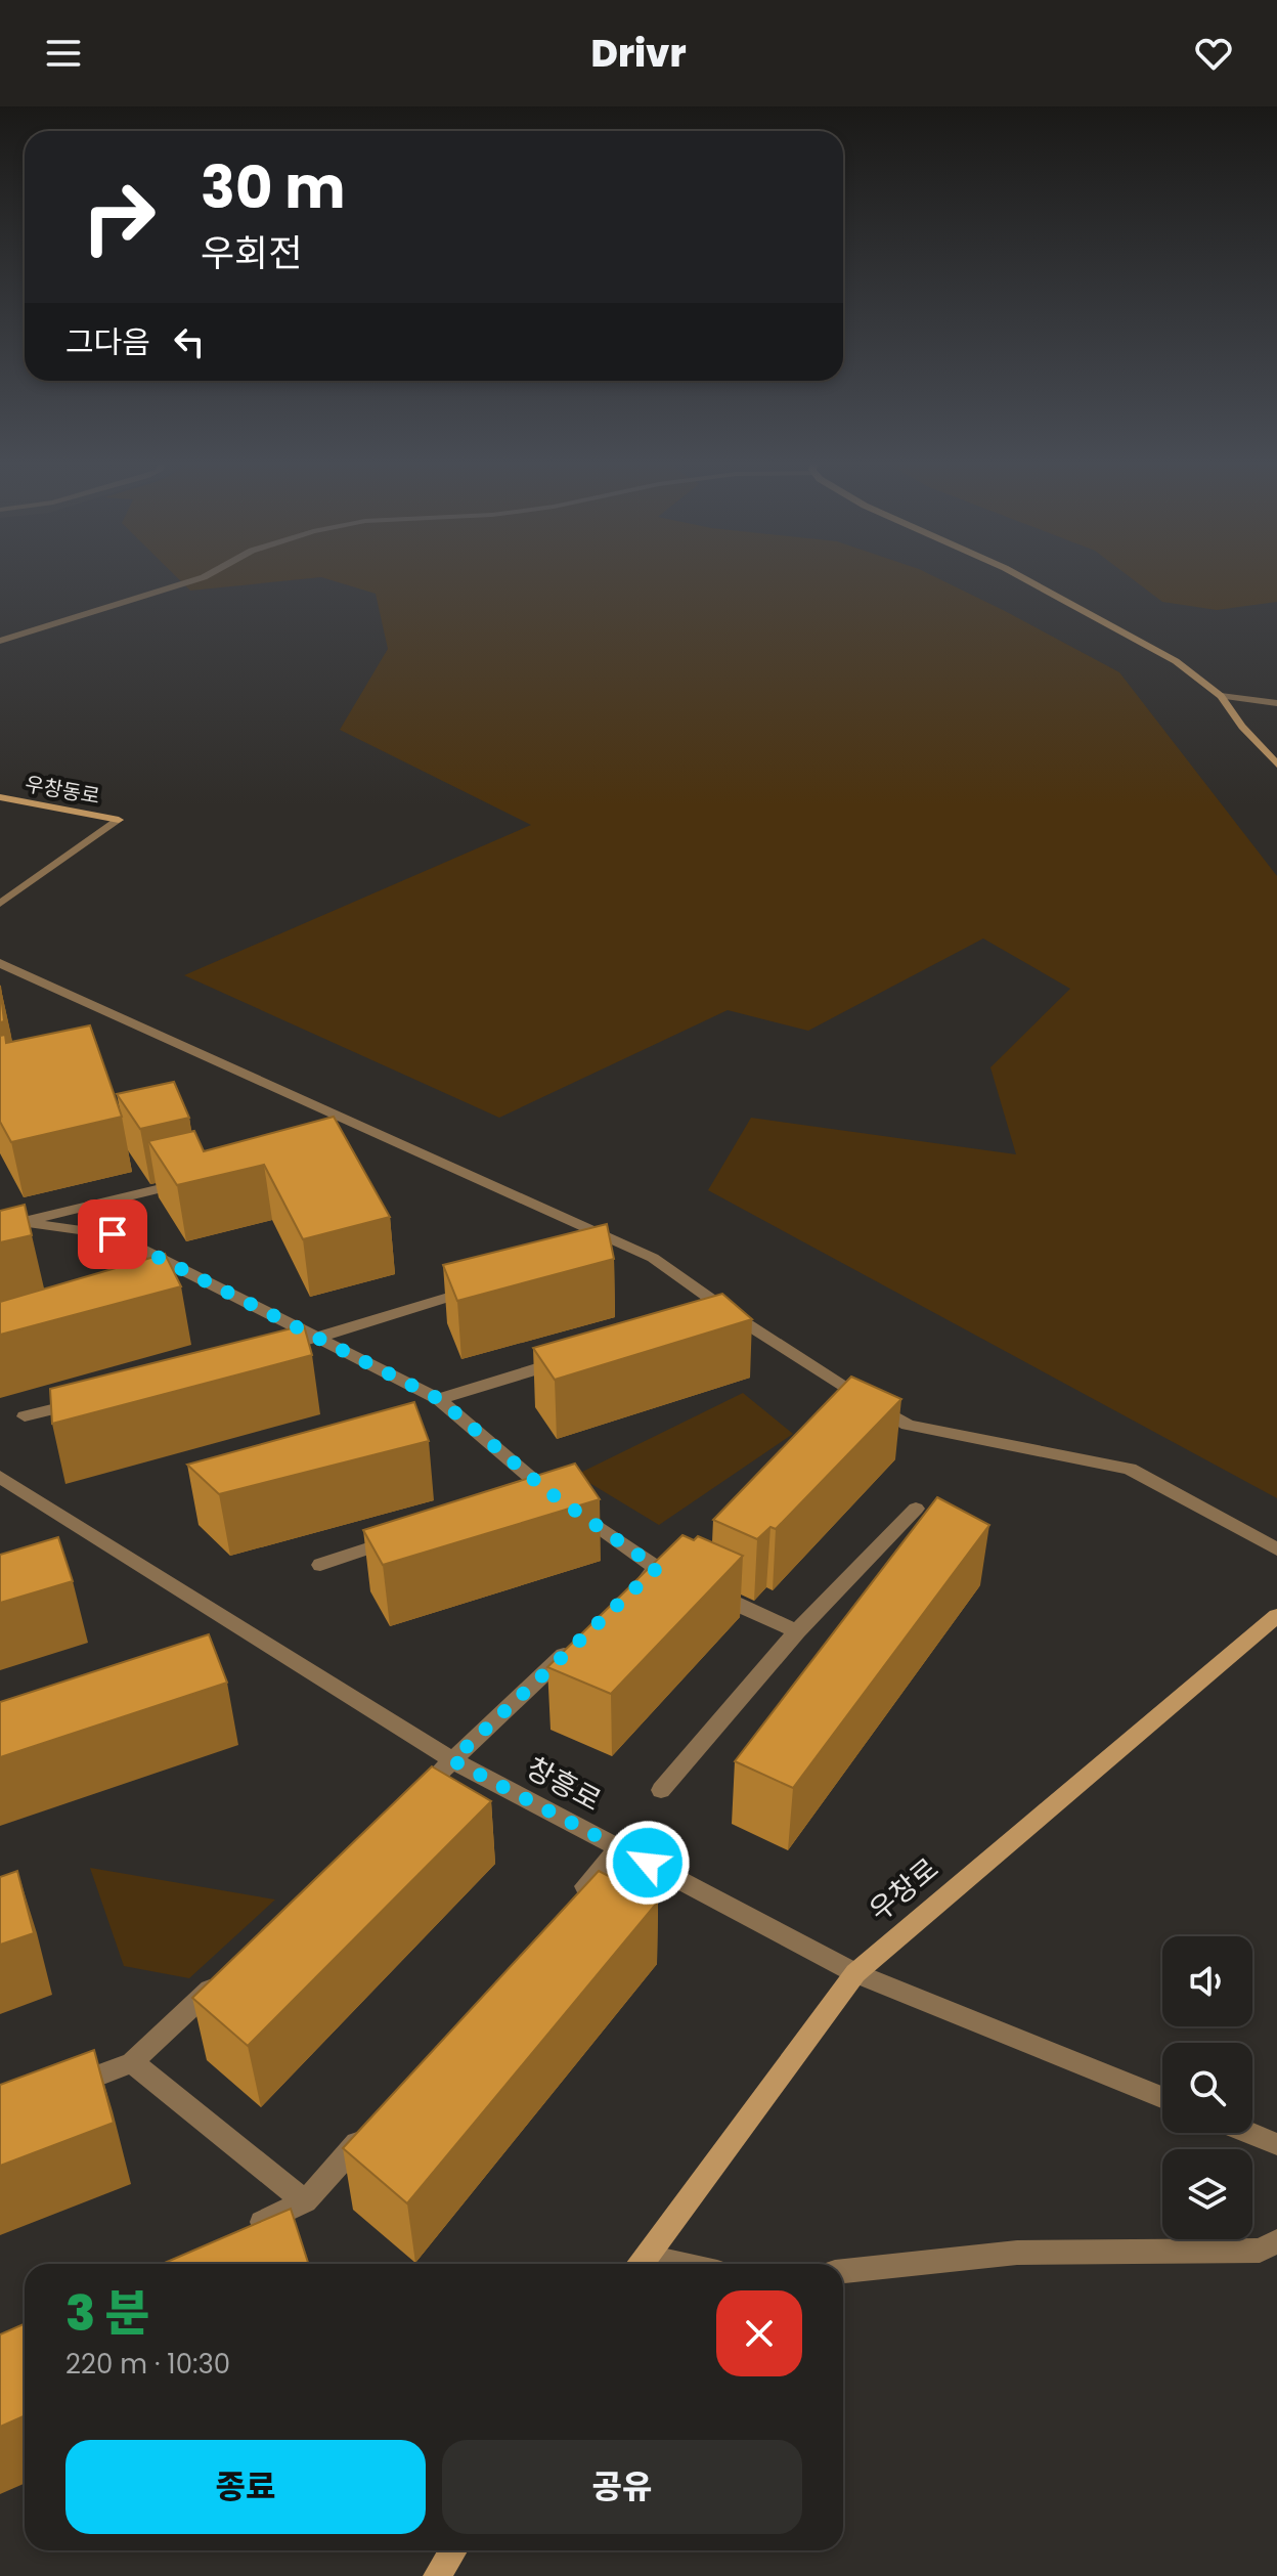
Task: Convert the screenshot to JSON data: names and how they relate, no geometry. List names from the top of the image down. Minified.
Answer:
{"streets":{"main road":["우창동로","우창로"],"street":["창흥로"]},"crossings":[["창흥로","우창로"]],"page":{"header":"Drivr","turn":["30 m","우회전"],"then":"그다음","heading":["3 분","220 m · 10:30"],"buttons":["종료","공유"]}}
